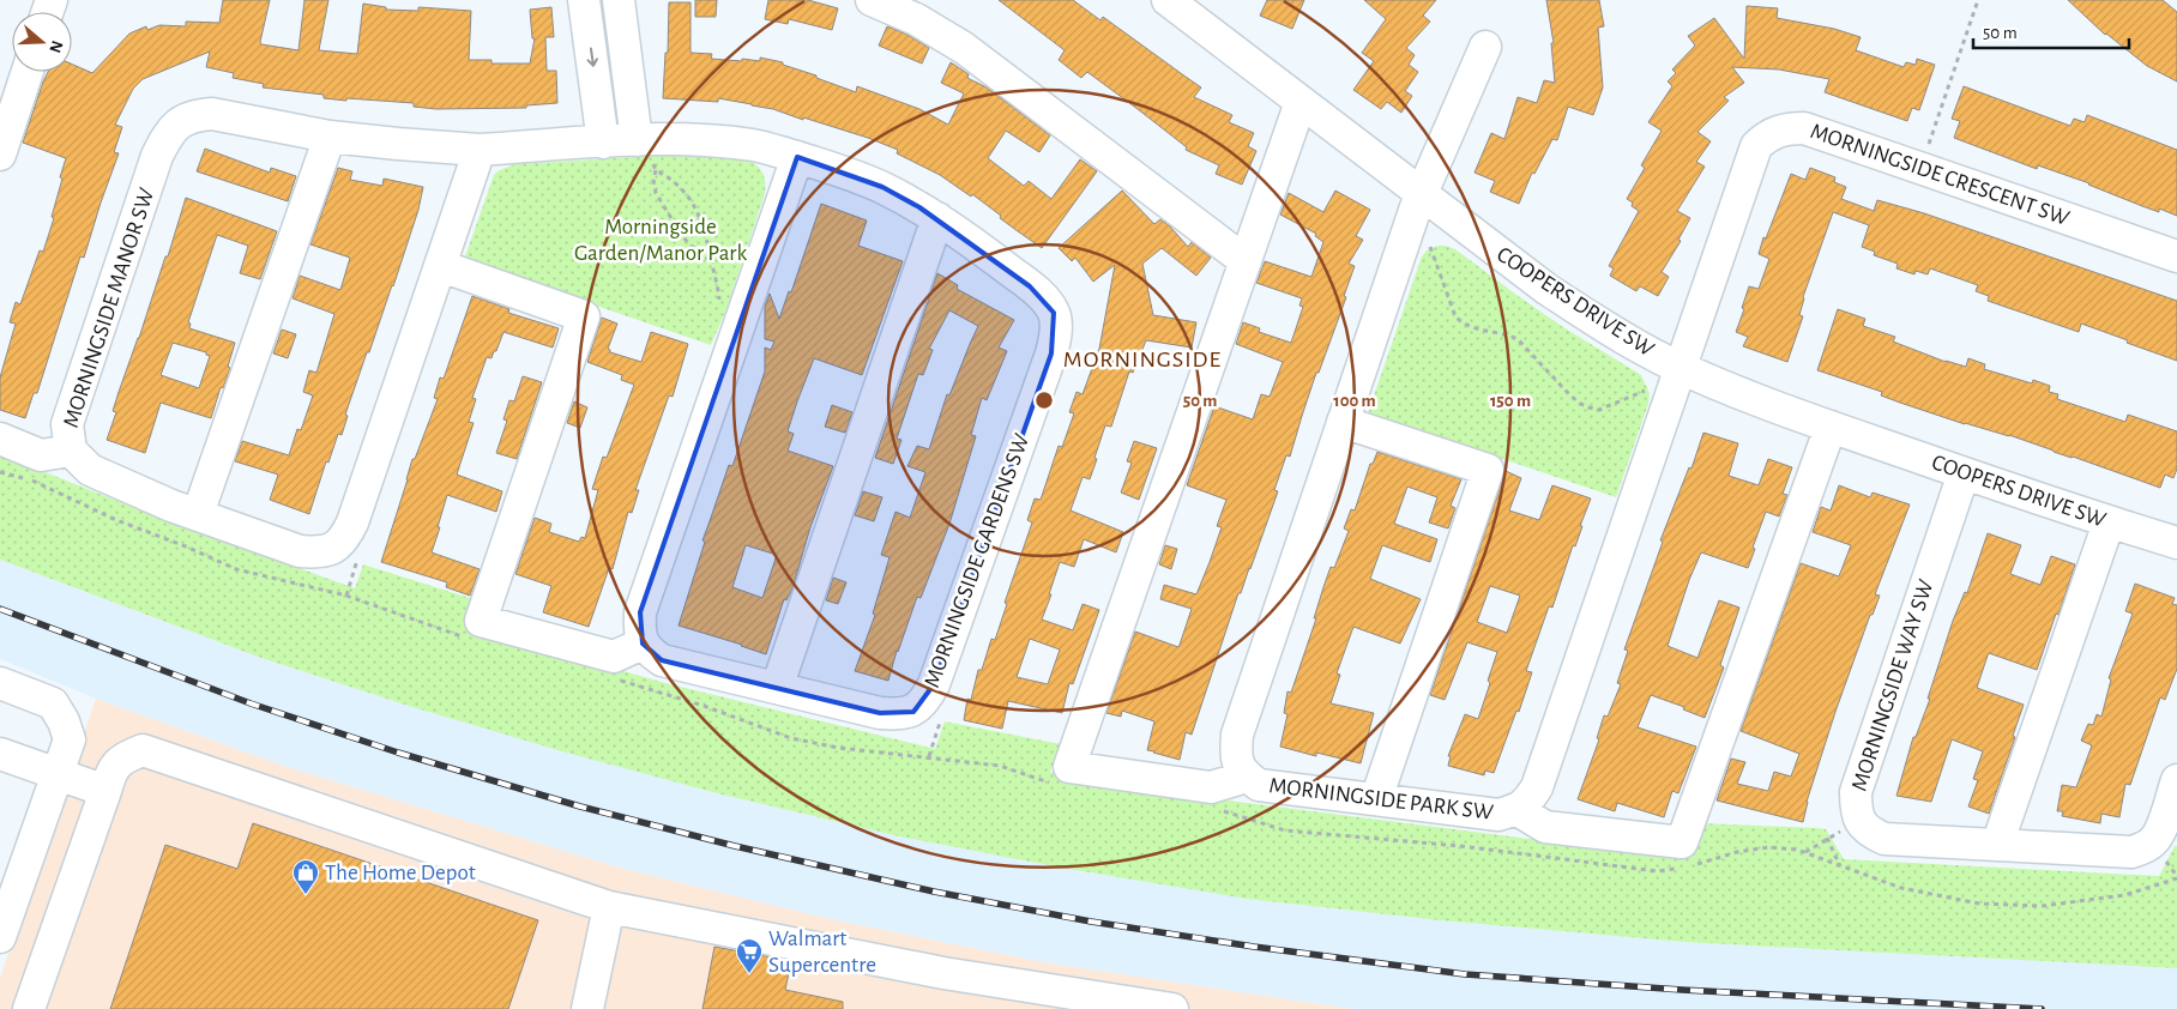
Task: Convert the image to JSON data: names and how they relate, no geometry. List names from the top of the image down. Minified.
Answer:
{"streets":{"street":["MORNINGSIDE CRESCENT SW","COOPERS DRIVE SW","MORNINGSIDE MANOR SW","MORNINGSIDE GARDENS SW","MORNINGSIDE WAY SW","MORNINGSIDE PARK SW"]},"crossings":[["MORNINGSIDE CRESCENT SW","COOPERS DRIVE SW"],["MORNINGSIDE CRESCENT SW","MORNINGSIDE PARK SW"],["COOPERS DRIVE SW","MORNINGSIDE WAY SW"],["COOPERS DRIVE SW","MORNINGSIDE PARK SW"],["MORNINGSIDE MANOR SW","MORNINGSIDE GARDENS SW"]],"districts":["MORNINGSIDE"],"parks":["Morningside Garden/Manor Park"],"places":{"shop":["The Home Depot"],"supermarket":["Walmart Supercentre"]},"scale_bar":"50 m","north":"right","rings":["50 m","100 m","150 m"]}
